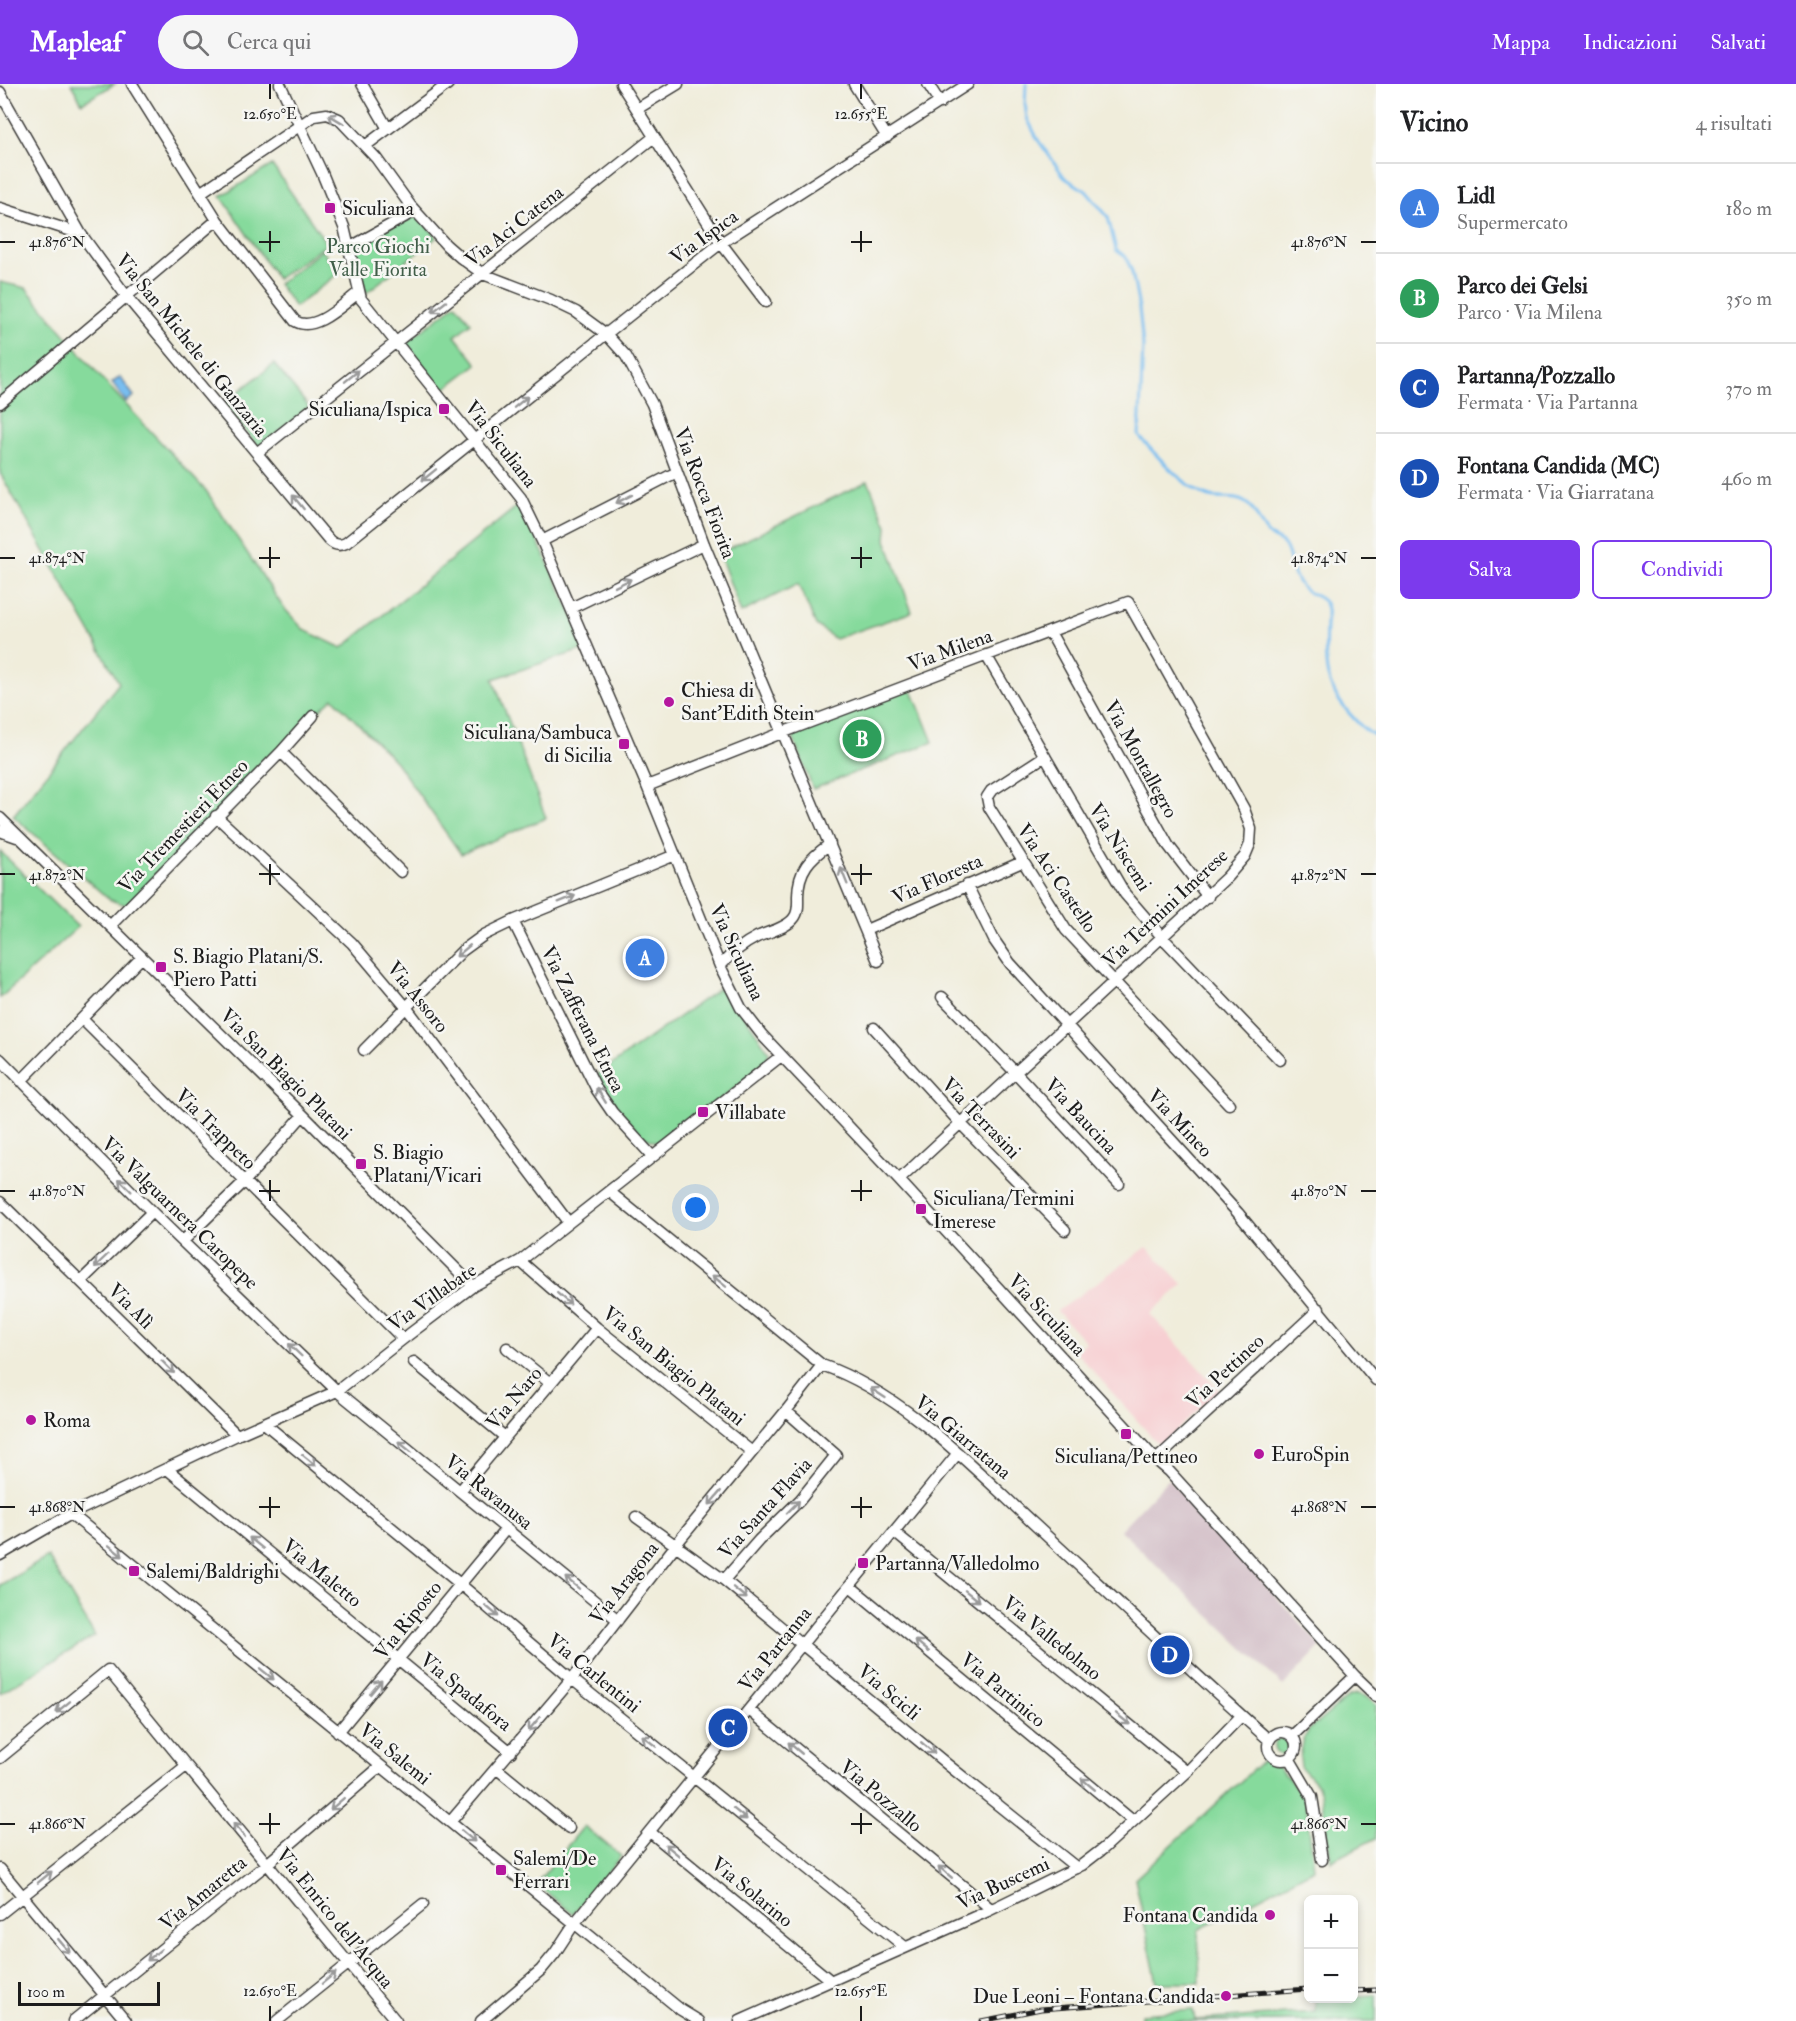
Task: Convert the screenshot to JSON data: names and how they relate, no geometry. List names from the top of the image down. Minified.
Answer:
{"streets":{"street":["Via Aci Catena","Via Ispica","Via San Michele di Ganzaria","Via Siculiana","Via Rocca Fiorita","Via Milena","Via Montallegro","Via Tremestieri Etneo","Via Niscemi","Via Aci Castello","Via Floresta","Via Termini Imerese","Via Assoro","Via Zafferana Etnea","Via San Biagio Platani","Via Baucina","Via Terrasini","Via Mineo","Via Trappeto","Via Valguarnera Caropepe","Via Villabate","Via Alì","Via Pettineo","Via Naro","Via Giarratana","Via Ravanusa","Via Santa Flavia","Via Maletto","Via Aragona","Via Riposto","Via Valledolmo","Via Partanna","Via Carlentini","Via Partinico","Via Spadafora","Via Scicli","Via Salemi","Via Pozzallo","Via Buscemi","Via Solarino","Via Amaretta","Via Enrico dell'Acqua"]},"crossings":[["Via Aci Catena","Via San Michele di Ganzaria"],["Via Aci Catena","Via Siculiana"],["Via Aci Catena","Via Rocca Fiorita"],["Via Ispica","Via San Michele di Ganzaria"],["Via Ispica","Via Siculiana"],["Via Ispica","Via Rocca Fiorita"],["Via Siculiana","Via Rocca Fiorita"],["Via Siculiana","Via Milena"],["Via Siculiana","Via Termini Imerese"],["Via Siculiana","Via Villabate"],["Via Siculiana","Via Pettineo"],["Via Rocca Fiorita","Via Milena"],["Via Rocca Fiorita","Via Floresta"],["Via Milena","Via Montallegro"],["Via Milena","Via Niscemi"],["Via Milena","Via Termini Imerese"],["Via Montallegro","Via Termini Imerese"],["Via Tremestieri Etneo","Via Assoro"],["Via Tremestieri Etneo","Via San Biagio Platani"],["Via Niscemi","Via Aci Castello"],["Via Niscemi","Via Termini Imerese"],["Via Aci Castello","Via Floresta"],["Via Aci Castello","Via Termini Imerese"],["Via Floresta","Via Mineo"],["Via Termini Imerese","Via Baucina"],["Via Termini Imerese","Via Terrasini"],["Via Termini Imerese","Via Mineo"],["Via Assoro","Via Villabate"],["Via Zafferana Etnea","Via Villabate"],["Via San Biagio Platani","Via Villabate"],["Via San Biagio Platani","Via Naro"],["Via San Biagio Platani","Via Aragona"],["Via Mineo","Via Pettineo"],["Via Trappeto","Via Villabate"],["Via Valguarnera Caropepe","Via Villabate"],["Via Valguarnera Caropepe","Via Ravanusa"],["Via Villabate","Via Alì"],["Via Villabate","Via Giarratana"],["Via Villabate","Via Ravanusa"],["Via Villabate","Via Maletto"],["Via Villabate","Via Carlentini"],["Via Villabate","Via Salemi"],["Via Naro","Via Ravanusa"],["Via Giarratana","Via Aragona"],["Via Giarratana","Via Partanna"],["Via Giarratana","Via Buscemi"],["Via Ravanusa","Via Aragona"],["Via Ravanusa","Via Riposto"],["Via Santa Flavia","Via Aragona"],["Via Santa Flavia","Via Scicli"],["Via Maletto","Via Riposto"],["Via Maletto","Via Spadafora"],["Via Aragona","Via Carlentini"],["Via Aragona","Via Spadafora"],["Via Aragona","Via Scicli"],["Via Aragona","Via Salemi"],["Via Riposto","Via Carlentini"],["Via Riposto","Via Spadafora"],["Via Riposto","Via Salemi"],["Via Valledolmo","Via Partanna"],["Via Valledolmo","Via Buscemi"],["Via Partanna","Via Carlentini"],["Via Partanna","Via Partinico"],["Via Partanna","Via Scicli"],["Via Partanna","Via Salemi"],["Via Partanna","Via Pozzallo"],["Via Partanna","Via Solarino"],["Via Carlentini","Via Buscemi"],["Via Partinico","Via Buscemi"],["Via Scicli","Via Buscemi"],["Via Salemi","Via Amaretta"],["Via Pozzallo","Via Buscemi"],["Via Buscemi","Via Solarino"],["Via Amaretta","Via Enrico dell'Acqua"]],"one_way":["Via Zafferana Etnea","Via Valguarnera Caropepe","Via Alì","Via Giarratana","Via Maletto","Via Aragona","Via Riposto","Via Valledolmo","Via Partinico","Via Scicli","Via Salemi","Via Pozzallo","Via Solarino","Via Amaretta"],"parks":["Parco Giochi Valle Fiorita"],"places":{"transit":["Siculiana","Siculiana/Ispica","Siculiana/Sambuca di Sicilia","S. Biagio Platani/S. Piero Patti","Villabate","S. Biagio Platani/Vicari","Siculiana/Termini Imerese","Siculiana/Pettineo","Partanna/Valledolmo","Salemi/Baldrighi","Salemi/De Ferrari"],"other":["Chiesa di Sant'Edith Stein","Roma","EuroSpin","Fontana Candida","Due Leoni – Fontana Candida"]},"scale_bar":"100 m","page":{"header":"Mapleaf","search":"Cerca qui","nav":["Mappa","Indicazioni","Salvati"],"heading":["Vicino","4 risultati"],"list":[{"mark":"A","name":"Lidl","note":"Supermercato","value":"180 m"},{"mark":"B","name":"Parco dei Gelsi","note":"Parco · Via Milena","value":"350 m"},{"mark":"C","name":"Partanna/Pozzallo","note":"Fermata · Via Partanna","value":"370 m"},{"mark":"D","name":"Fontana Candida (MC)","note":"Fermata · Via Giarratana","value":"460 m"}],"buttons":["Salva","Condividi"],"pins":["B","A","D","C"],"map_buttons":["+","−"],"scale":"100 m"},"coordinates":["12.650°E","12.655°E","41.876°N","41.874°N","41.872°N","41.870°N","41.868°N","41.866°N"]}
